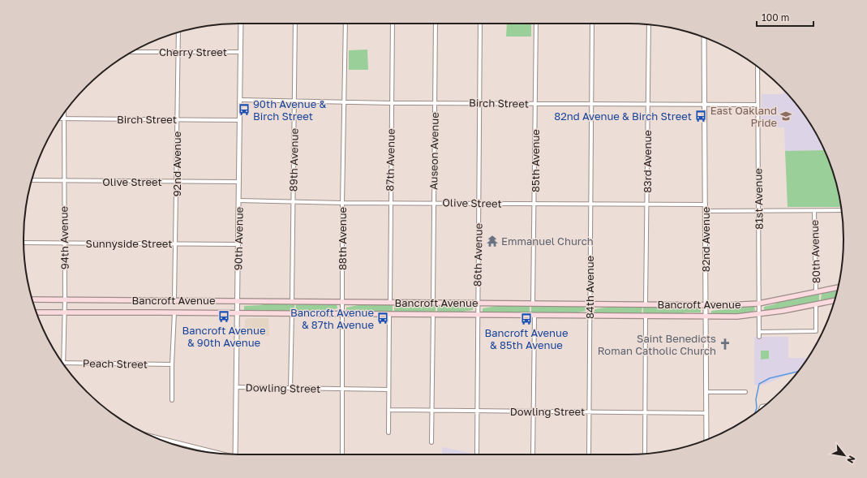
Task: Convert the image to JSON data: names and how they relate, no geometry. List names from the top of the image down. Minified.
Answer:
{"streets":{"main road":["Bancroft Avenue"],"street":["Cherry Street","Birch Street","Auseon Avenue","89th Avenue","87th Avenue","85th Avenue","83rd Avenue","92nd Avenue","Olive Street","81st Avenue","94th Avenue","90th Avenue","88th Avenue","82nd Avenue","Sunnyside Street","80th Avenue","86th Avenue","84th Avenue","Peach Street","Dowling Street"]},"crossings":[["Cherry Street","92nd Avenue"],["Cherry Street","90th Avenue"],["Birch Street","Auseon Avenue"],["Birch Street","89th Avenue"],["Birch Street","87th Avenue"],["Birch Street","85th Avenue"],["Birch Street","83rd Avenue"],["Birch Street","92nd Avenue"],["Birch Street","81st Avenue"],["Birch Street","94th Avenue"],["Birch Street","90th Avenue"],["Birch Street","88th Avenue"],["Birch Street","82nd Avenue"],["Birch Street","86th Avenue"],["Birch Street","84th Avenue"],["Auseon Avenue","Olive Street"],["Auseon Avenue","Bancroft Avenue"],["89th Avenue","Olive Street"],["89th Avenue","Bancroft Avenue"],["87th Avenue","Olive Street"],["87th Avenue","Bancroft Avenue"],["85th Avenue","Olive Street"],["85th Avenue","Bancroft Avenue"],["83rd Avenue","Olive Street"],["83rd Avenue","Bancroft Avenue"],["92nd Avenue","Olive Street"],["92nd Avenue","Sunnyside Street"],["92nd Avenue","Bancroft Avenue"],["Olive Street","94th Avenue"],["Olive Street","90th Avenue"],["Olive Street","88th Avenue"],["Olive Street","82nd Avenue"],["Olive Street","86th Avenue"],["Olive Street","84th Avenue"],["81st Avenue","Bancroft Avenue"],["94th Avenue","Sunnyside Street"],["94th Avenue","Bancroft Avenue"],["90th Avenue","Sunnyside Street"],["90th Avenue","Bancroft Avenue"],["90th Avenue","Dowling Street"],["88th Avenue","Bancroft Avenue"],["88th Avenue","Dowling Street"],["82nd Avenue","Bancroft Avenue"],["82nd Avenue","Dowling Street"],["80th Avenue","Bancroft Avenue"],["86th Avenue","Bancroft Avenue"],["86th Avenue","Dowling Street"],["84th Avenue","Bancroft Avenue"],["84th Avenue","Dowling Street"]],"places":{"bus stop":["90th Avenue & Birch Street","82nd Avenue & Birch Street","Bancroft Avenue & 90th Avenue","Bancroft Avenue & 87th Avenue","Bancroft Avenue & 85th Avenue"],"school or university":["East Oakland Pride"],"temple":["Emmanuel Church"],"church":["Saint Benedicts Roman Catholic Church"]},"scale_bar":"100 m","north":"bottom right"}
